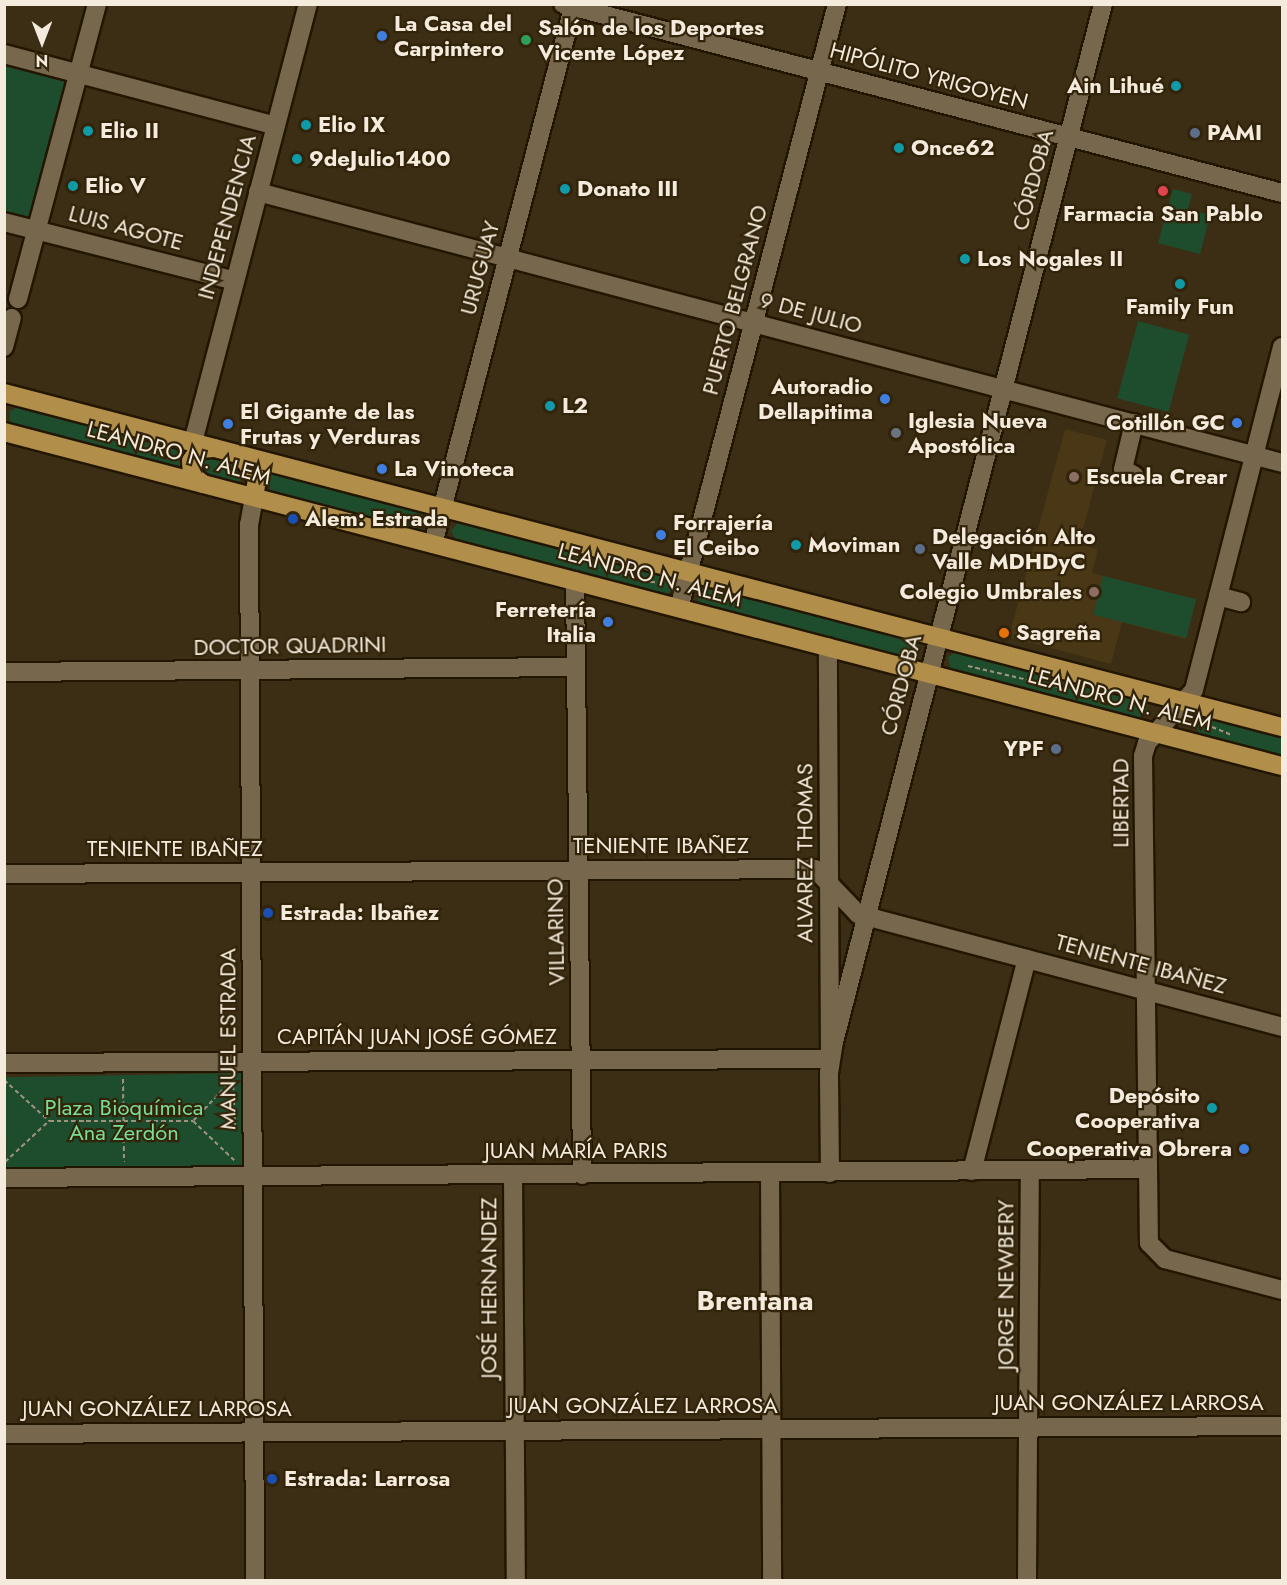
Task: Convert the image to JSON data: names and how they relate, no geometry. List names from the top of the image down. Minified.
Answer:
{"streets":{"main road":["LEANDRO N. ALEM"],"street":["HIPÓLITO YRIGOYEN","CÓRDOBA","INDEPENDENCIA","LUIS AGOTE","URUGUAY","PUERTO BELGRANO","9 DE JULIO","DOCTOR QUADRINI","LIBERTAD","TENIENTE IBAÑEZ","ALVAREZ THOMAS","VILLARINO","CAPITÁN JUAN JOSÉ GÓMEZ","MANUEL ESTRADA","JUAN MARÍA PARIS","JORGE NEWBERY","JOSÉ HERNANDEZ","JUAN GONZÁLEZ LARROSA"]},"crossings":[["HIPÓLITO YRIGOYEN","CÓRDOBA"],["HIPÓLITO YRIGOYEN","URUGUAY"],["HIPÓLITO YRIGOYEN","PUERTO BELGRANO"],["CÓRDOBA","9 DE JULIO"],["CÓRDOBA","LEANDRO N. ALEM"],["CÓRDOBA","TENIENTE IBAÑEZ"],["CÓRDOBA","ALVAREZ THOMAS"],["CÓRDOBA","CAPITÁN JUAN JOSÉ GÓMEZ"],["CÓRDOBA","JUAN MARÍA PARIS"],["INDEPENDENCIA","LUIS AGOTE"],["INDEPENDENCIA","9 DE JULIO"],["INDEPENDENCIA","LEANDRO N. ALEM"],["URUGUAY","9 DE JULIO"],["URUGUAY","LEANDRO N. ALEM"],["PUERTO BELGRANO","9 DE JULIO"],["PUERTO BELGRANO","LEANDRO N. ALEM"],["9 DE JULIO","LIBERTAD"],["LEANDRO N. ALEM","LIBERTAD"],["LEANDRO N. ALEM","ALVAREZ THOMAS"],["LEANDRO N. ALEM","VILLARINO"],["LEANDRO N. ALEM","MANUEL ESTRADA"],["DOCTOR QUADRINI","VILLARINO"],["DOCTOR QUADRINI","MANUEL ESTRADA"],["LIBERTAD","TENIENTE IBAÑEZ"],["LIBERTAD","JUAN MARÍA PARIS"],["TENIENTE IBAÑEZ","ALVAREZ THOMAS"],["TENIENTE IBAÑEZ","VILLARINO"],["TENIENTE IBAÑEZ","MANUEL ESTRADA"],["ALVAREZ THOMAS","CAPITÁN JUAN JOSÉ GÓMEZ"],["VILLARINO","CAPITÁN JUAN JOSÉ GÓMEZ"],["VILLARINO","JUAN MARÍA PARIS"],["CAPITÁN JUAN JOSÉ GÓMEZ","MANUEL ESTRADA"],["MANUEL ESTRADA","JUAN MARÍA PARIS"],["MANUEL ESTRADA","JUAN GONZÁLEZ LARROSA"],["JUAN MARÍA PARIS","JORGE NEWBERY"],["JUAN MARÍA PARIS","JOSÉ HERNANDEZ"],["JORGE NEWBERY","JUAN GONZÁLEZ LARROSA"],["JOSÉ HERNANDEZ","JUAN GONZÁLEZ LARROSA"]],"districts":["Brentana"],"parks":["Plaza Bioquímica Ana Zerdón"],"places":["La Casa del Carpintero","Salón de los Deportes Vicente López","Ain Lihué","Elio IX","Elio II","PAMI","Once62","9deJulio1400","Elio V","Donato III","Farmacia San Pablo","Los Nogales II","Family Fun","Autoradio Dellapitima","L2","Cotillón GC","El Gigante de las Frutas y Verduras","Iglesia Nueva Apostólica","La Vinoteca","Escuela Crear","Alem: Estrada","Forrajería El Ceibo","Moviman","Delegación Alto Valle MDHDyC","Colegio Umbrales","Ferretería Italia","Sagreña","YPF","Estrada: Ibañez","Depósito Cooperativa","Cooperativa Obrera","Estrada: Larrosa"],"north":"bottom"}
